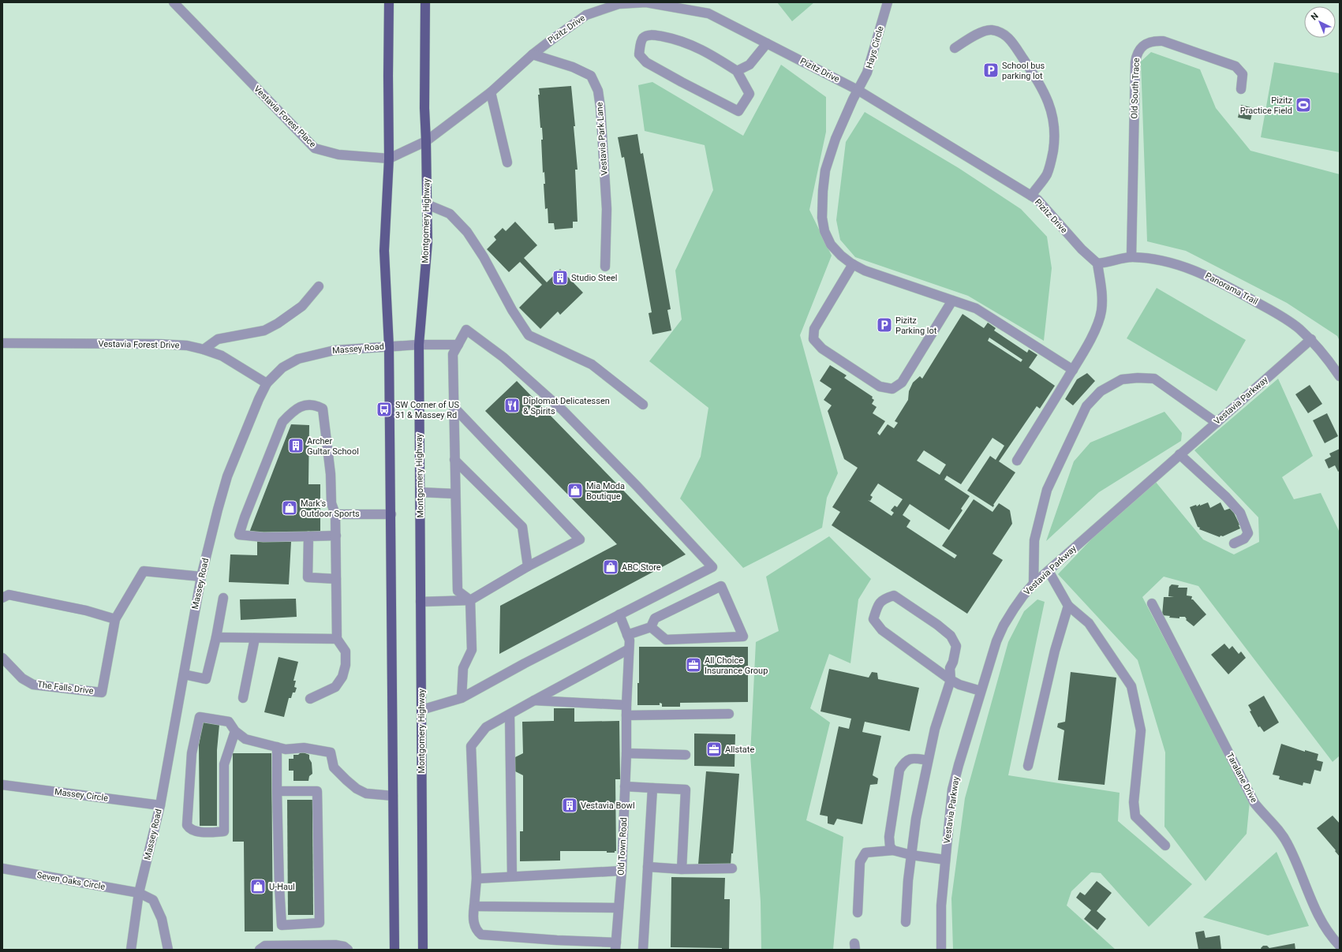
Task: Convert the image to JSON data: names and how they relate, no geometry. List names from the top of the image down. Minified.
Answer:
{"streets":{"main road":["Montgomery Highway"],"street":["Pizitz Drive","Hays Circle","Old South Trace","Vestavia Forest Place","Vestavia Park Lane","Panorama Trail","Vestavia Forest Drive","Massey Road","Vestavia Parkway","The Falls Drive","Taralane Drive","Massey Circle","Old Town Road","Seven Oaks Circle"]},"crossings":[["Pizitz Drive","Hays Circle"],["Pizitz Drive","Vestavia Forest Place"],["Pizitz Drive","Vestavia Park Lane"],["Pizitz Drive","Montgomery Highway"],["Pizitz Drive","Panorama Trail"],["Old South Trace","Panorama Trail"],["Vestavia Forest Place","Montgomery Highway"],["Montgomery Highway","Massey Road"],["Panorama Trail","Vestavia Parkway"],["Vestavia Forest Drive","Massey Road"],["Massey Road","The Falls Drive"],["Massey Road","Massey Circle"],["Massey Road","Seven Oaks Circle"]],"places":{"parking":["School bus parking lot","Pizitz Parking lot"],"sports":["Pizitz Practice Field"],"building":["Studio Steel","Archer Gultar School","Vestavia Bowl"],"restaurant":["Diplomat Delicatessen & Spirits"],"bus stop":["SW Corner of US 31 & Massey Rd"],"shop":["Mia Moda Boutique","Mark's Outdoor Sports","ABC Store","U-Haul"],"office":["All Choice Insurance Group","Allstate"]},"north":"top left"}
